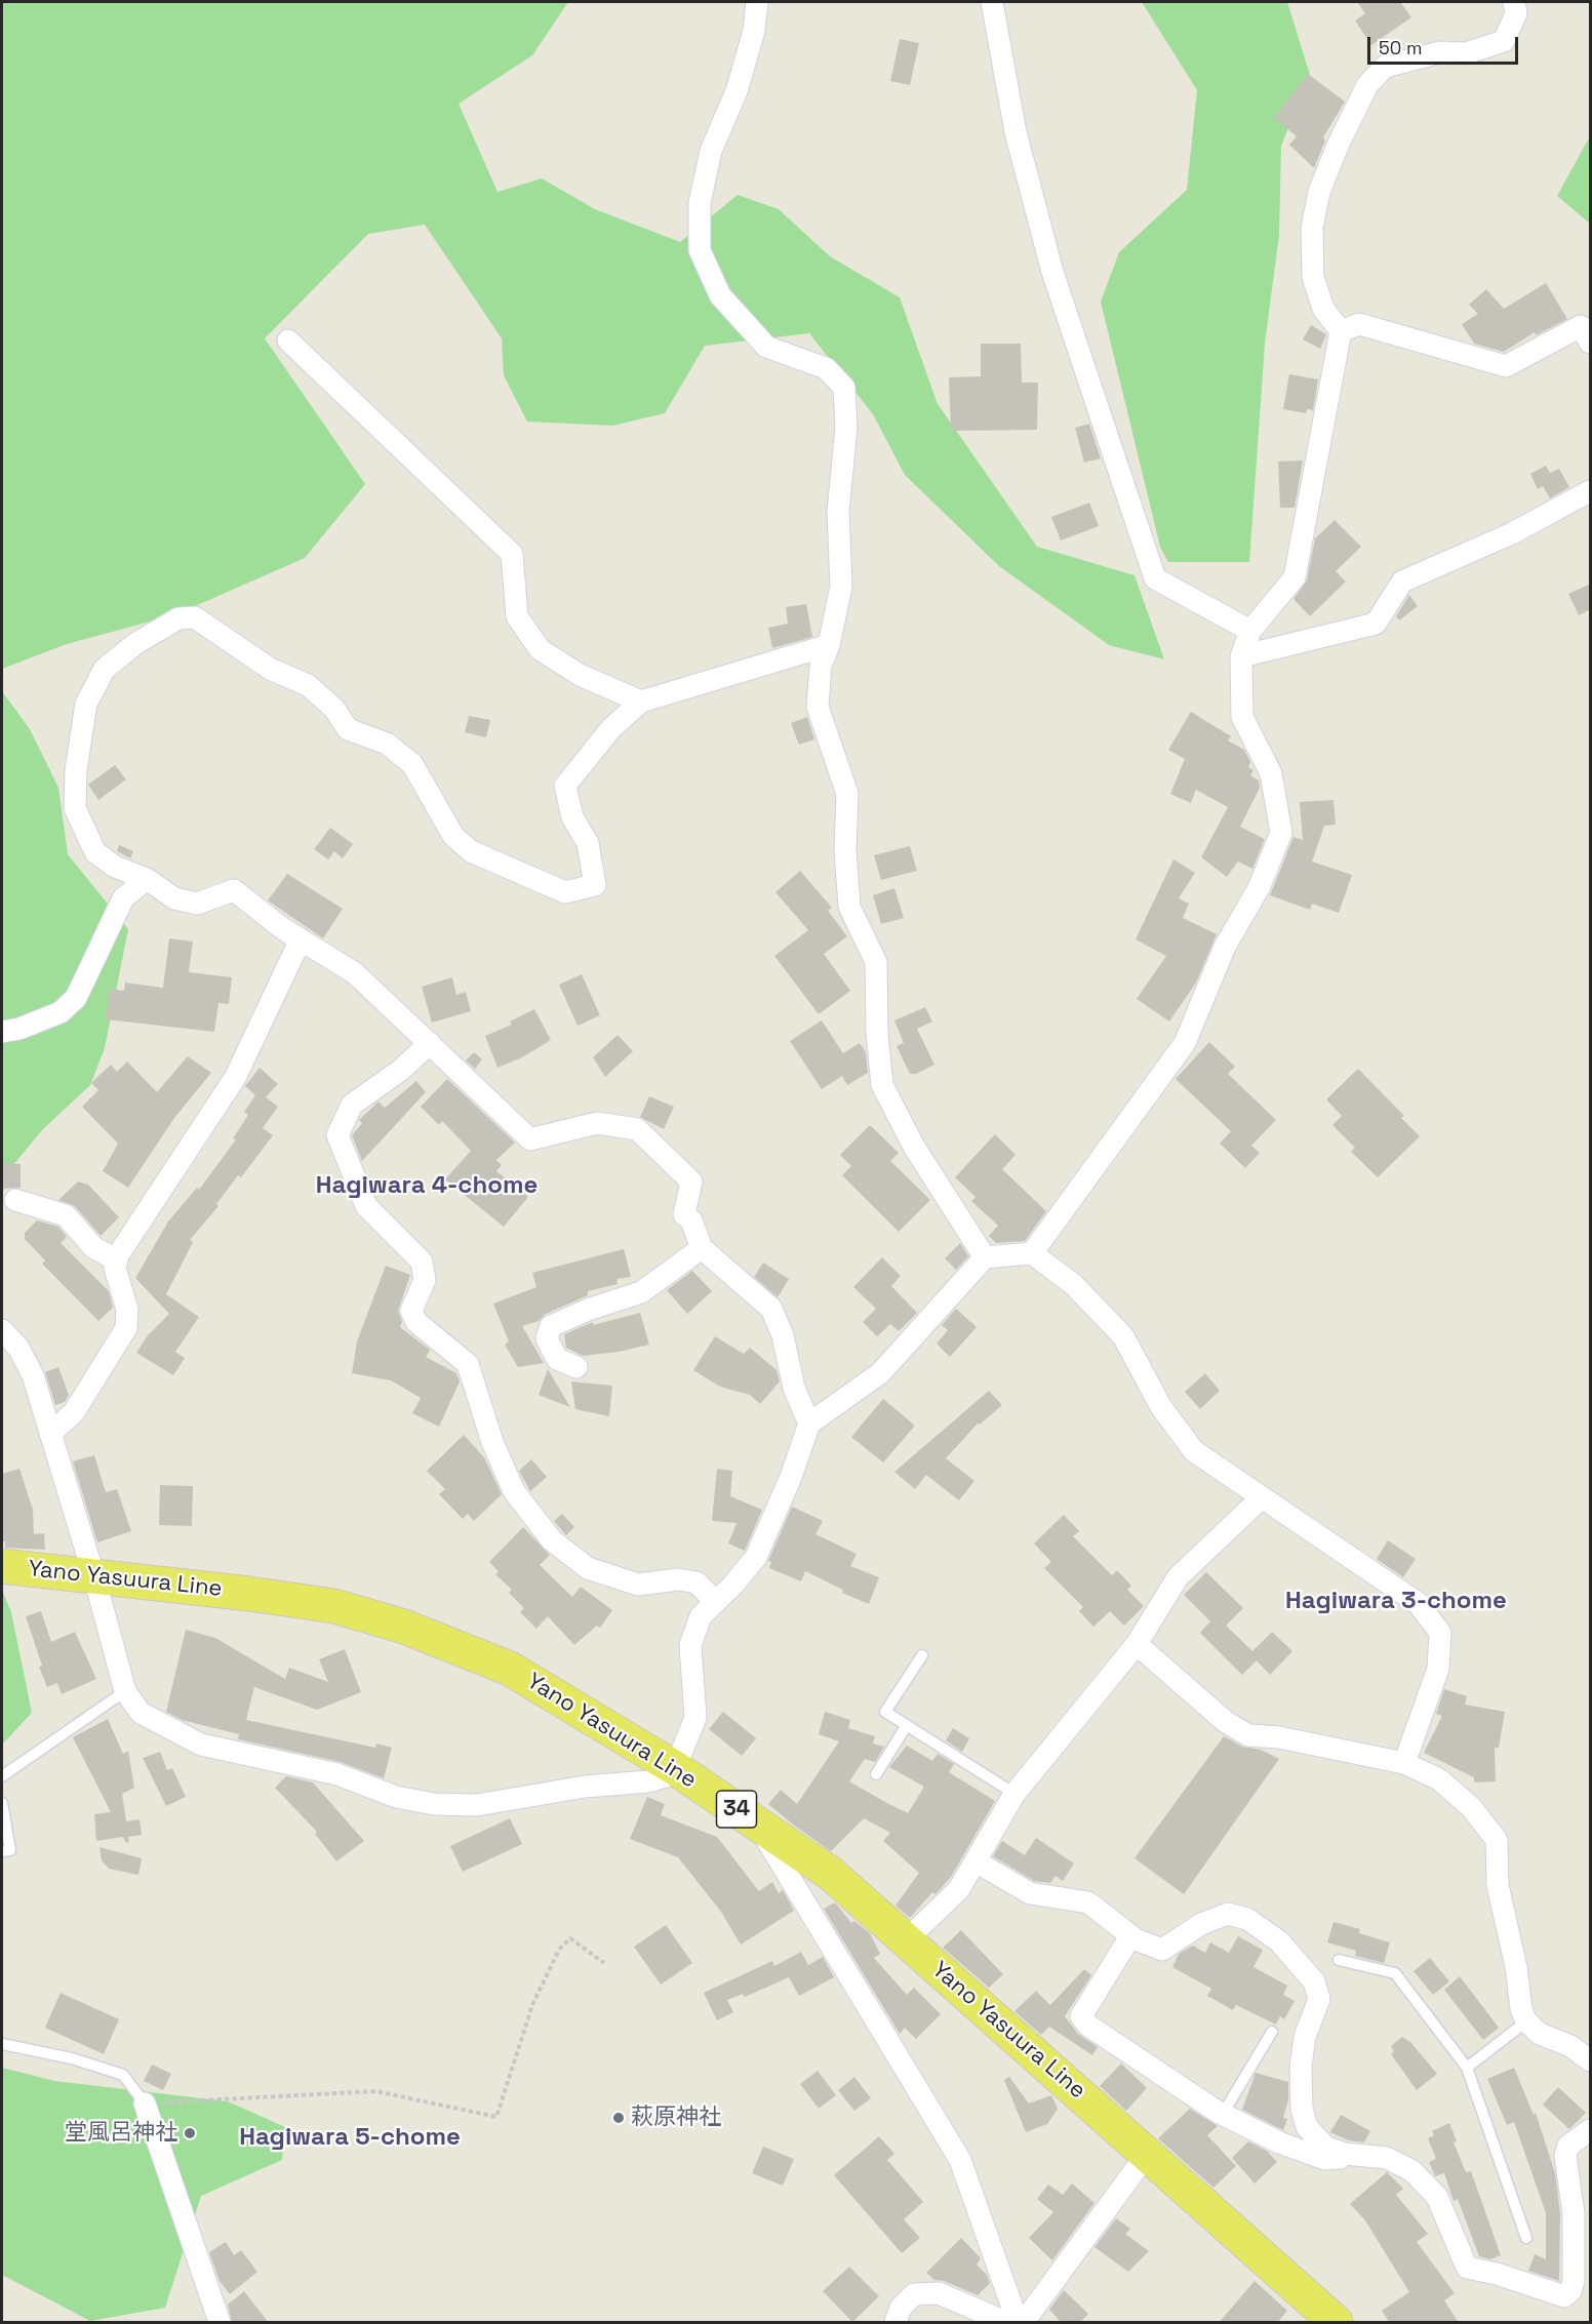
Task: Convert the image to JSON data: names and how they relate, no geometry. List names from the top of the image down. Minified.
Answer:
{"streets":{"main road":["Yano Yasuura Line","34"]},"districts":["Hagiwara 4-chome","Hagiwara 3-chome","Hagiwara 5-chome"],"places":["萩原神社","堂風呂神社"],"scale_bar":"50 m"}
